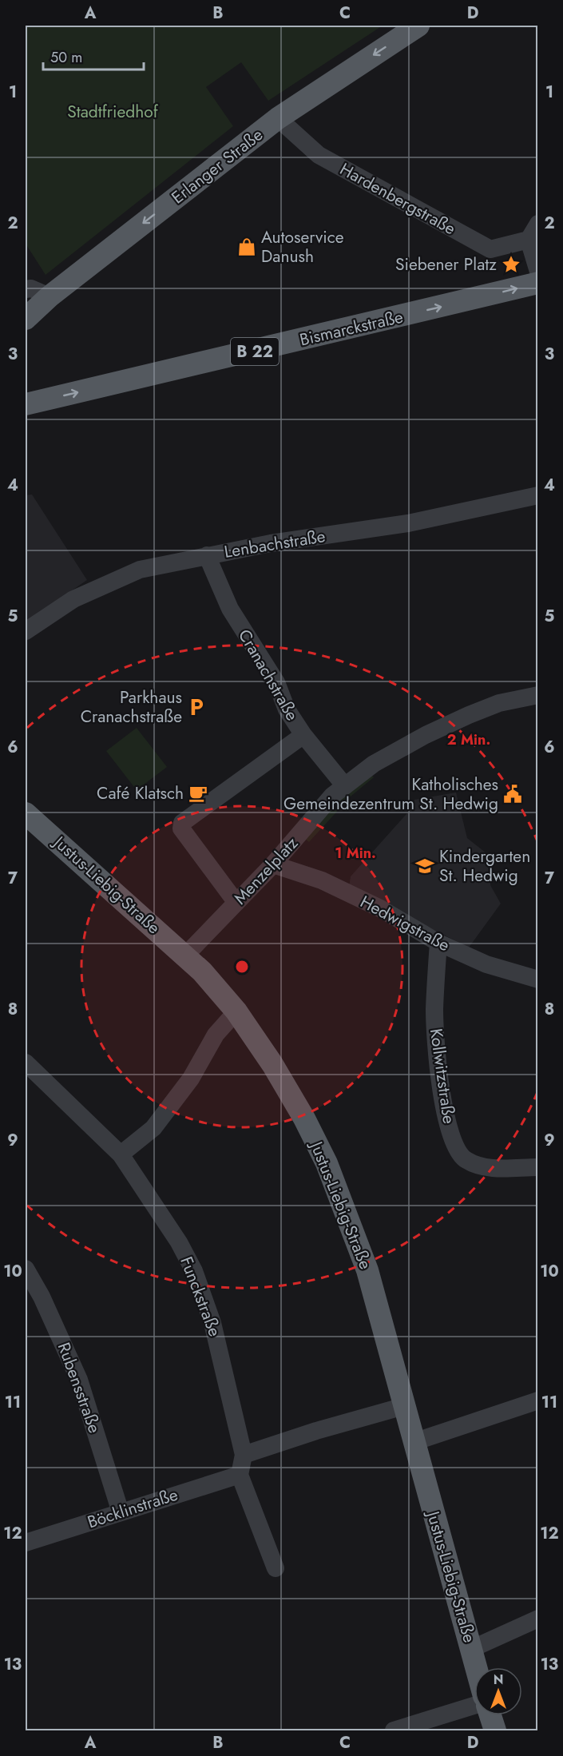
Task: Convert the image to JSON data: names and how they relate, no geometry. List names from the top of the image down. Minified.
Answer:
{"streets":{"main road":["Erlanger Straße","Bismarckstraße","B 22","Justus-Liebig-Straße"],"street":["Hardenbergstraße","Lenbachstraße","Cranachstraße","Menzelplatz","Hedwigstraße","Kollwitzstraße","Funckstraße","Rubensstraße","Böcklinstraße"]},"crossings":[["Erlanger Straße","Hardenbergstraße"],["Lenbachstraße","Cranachstraße"],["Cranachstraße","Menzelplatz"],["Menzelplatz","Justus-Liebig-Straße"],["Menzelplatz","Hedwigstraße"],["Hedwigstraße","Kollwitzstraße"],["Rubensstraße","Böcklinstraße"]],"one_way":["Erlanger Straße","Bismarckstraße"],"parks":["Stadtfriedhof"],"places":{"shop":["Autoservice Danush"],"place":["Siebener Platz"],"parking":["Parkhaus Cranachstraße"],"cafe":["Café Klatsch"],"public building":["Katholisches Gemeindezentrum St. Hedwig"],"school or university":["Kindergarten St. Hedwig"]},"scale_bar":"50 m","north":"top","grid":{"columns":["A","B","C","D"],"rows":["1","2","3","4","5","6","7","8","9","10","11","12","13"]},"rings":["2 Min.","1 Min."]}
